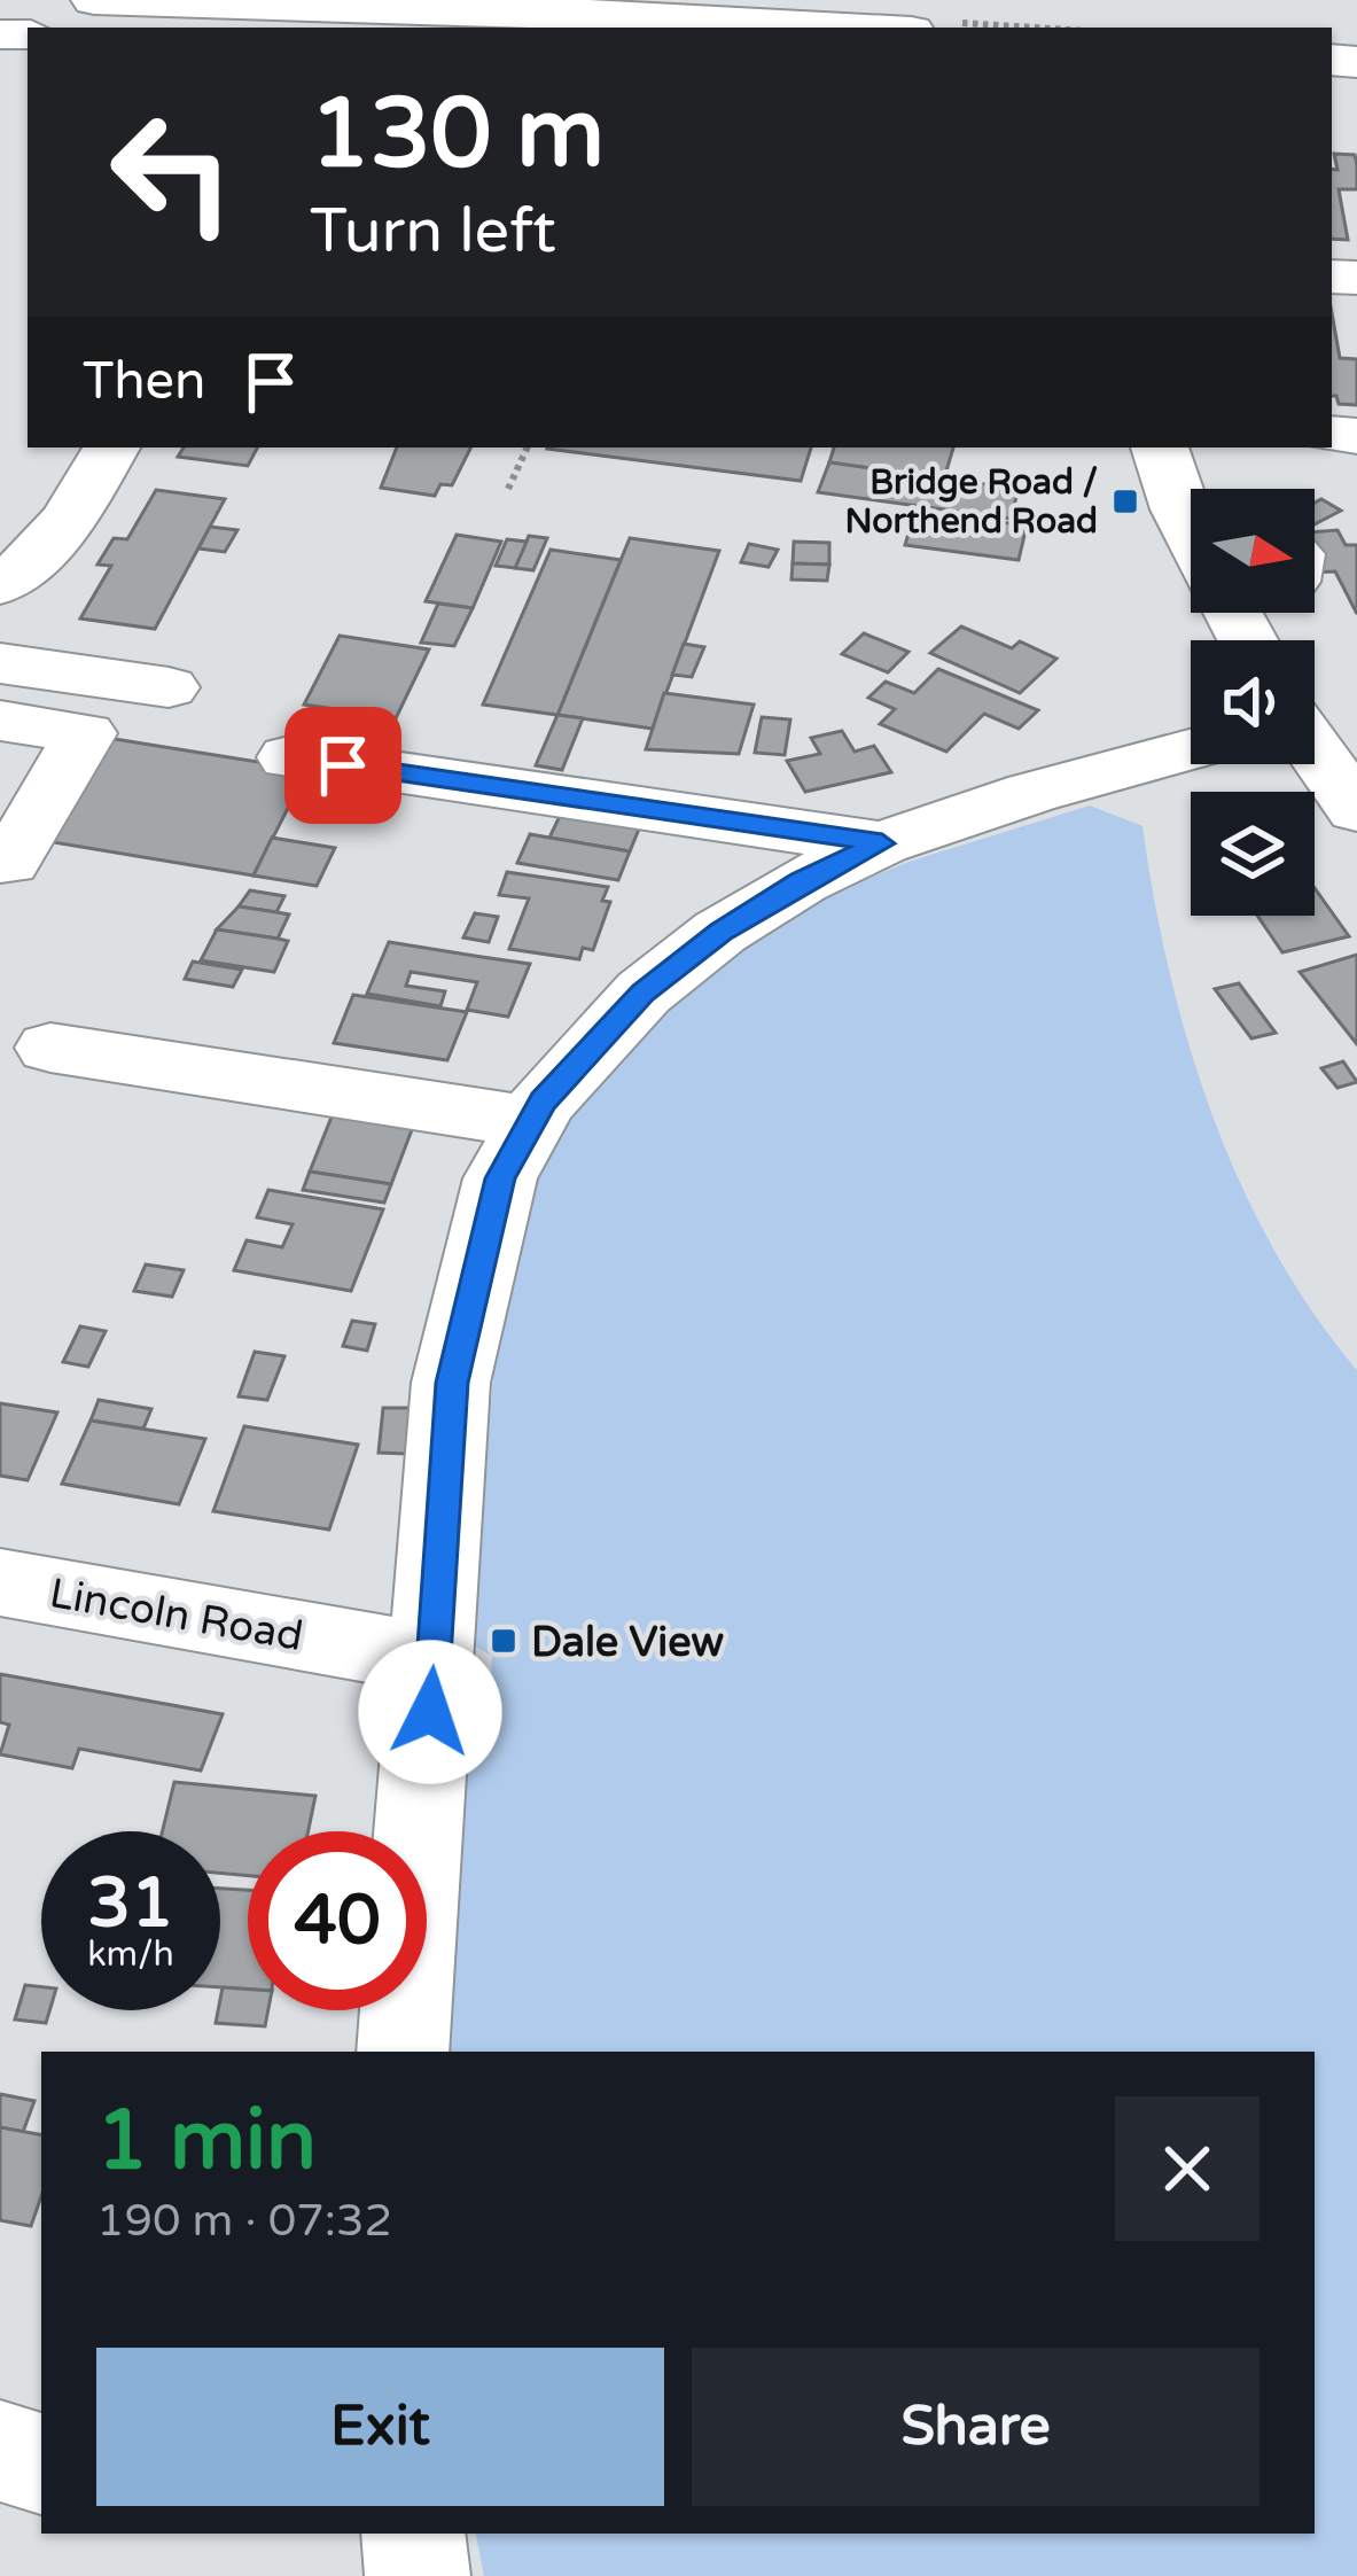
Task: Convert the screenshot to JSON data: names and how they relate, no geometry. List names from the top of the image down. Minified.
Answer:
{"streets":{"street":["Lincoln Road"]},"places":{"transit":["Bridge Road / Northend Road","Dale View"]},"north":"right","page":{"turn":["130 m","Turn left"],"then":"Then","speed":"31 km/h","limit":"40","heading":["1 min","190 m · 07:32"],"buttons":["Exit","Share"]}}
